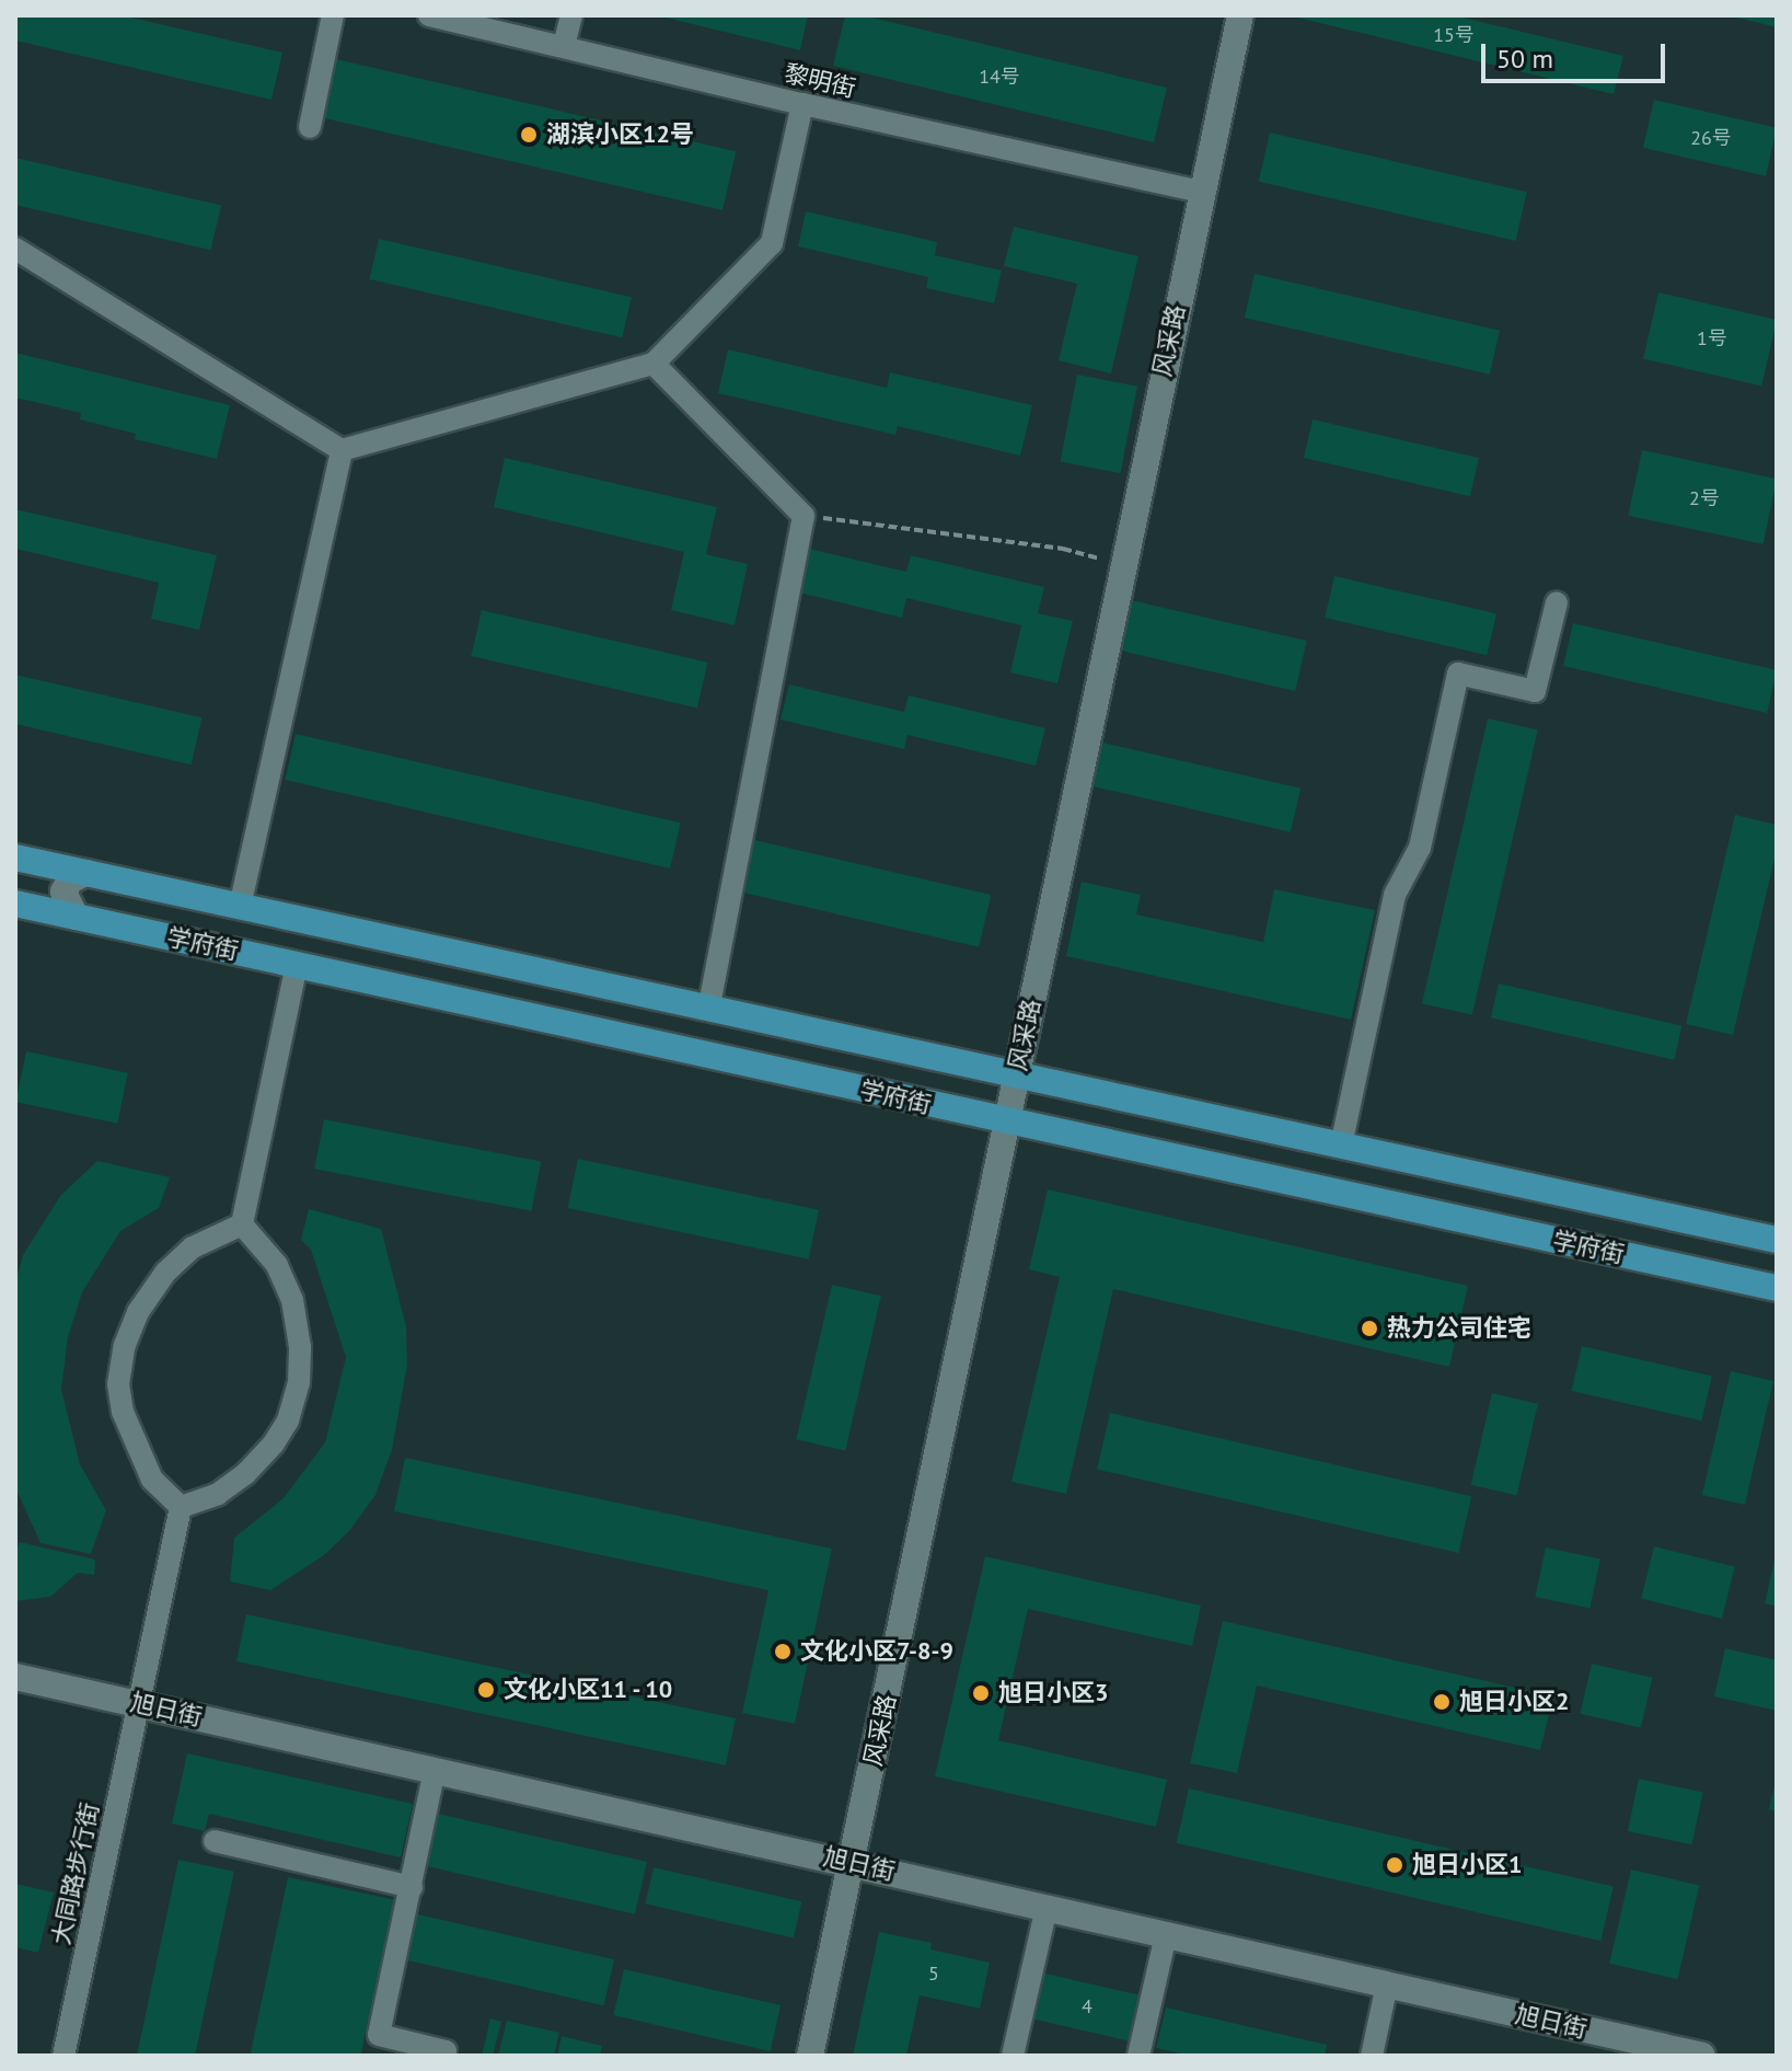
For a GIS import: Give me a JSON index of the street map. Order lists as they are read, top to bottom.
{
  "streets": {
    "main road": ["风采路", "学府街", "旭日街"],
    "street": ["黎明街", "大同路步行街"]
  },
  "crossings": [
    ["黎明街", "风采路"],
    ["风采路", "学府街"],
    ["风采路", "旭日街"],
    ["旭日街", "大同路步行街"]
  ],
  "places": [
    "湖滨小区12号",
    "热力公司住宅",
    "文化小区7-8-9",
    "文化小区11 - 10",
    "旭日小区3",
    "旭日小区2",
    "旭日小区1"
  ],
  "house_numbers": [
    "15号",
    "14号",
    "26号",
    "1号",
    "2号",
    "5",
    "4"
  ],
  "scale_bar": "50 m"
}
